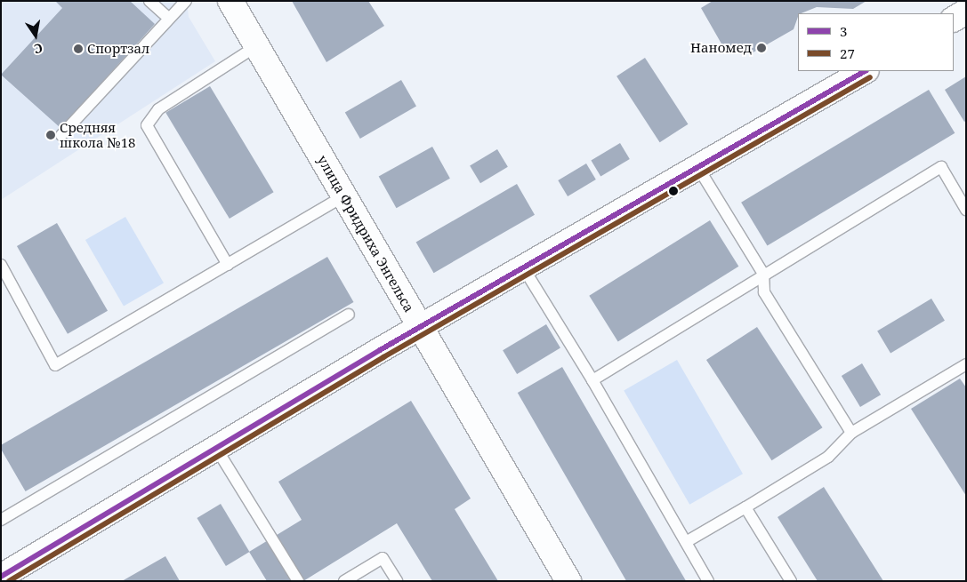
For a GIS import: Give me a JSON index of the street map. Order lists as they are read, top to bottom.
{
  "streets": {
    "main road": ["улица Фридриха Энгельса"]
  },
  "places": ["Наномед", "Спортзал", "Средняя школа №18"],
  "lines": ["transit line 3", "transit line 27"],
  "legend": ["3", "27"],
  "north": "bottom"
}
